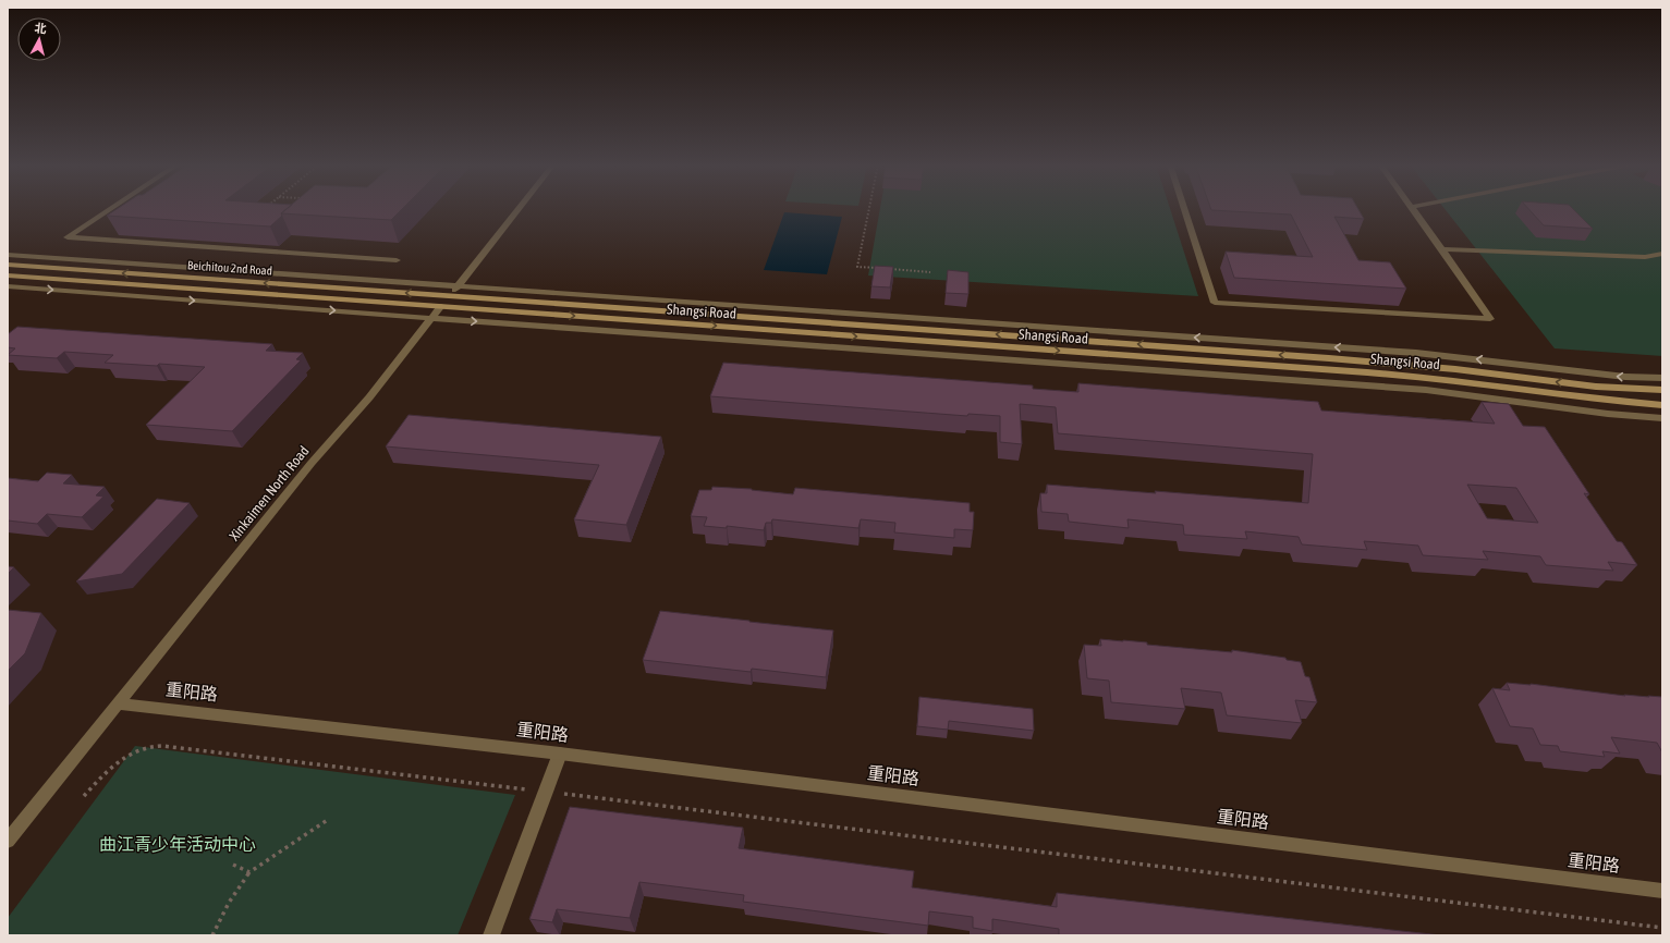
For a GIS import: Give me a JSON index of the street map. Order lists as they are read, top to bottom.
{
  "streets": {
    "main road": ["Beichitou 2nd Road", "Shangsi Road", "Xinkaimen North Road"],
    "street": ["重阳路"]
  },
  "crossings": [
    ["Beichitou 2nd Road", "Shangsi Road"],
    ["Beichitou 2nd Road", "Xinkaimen North Road"],
    ["Shangsi Road", "Xinkaimen North Road"],
    ["Xinkaimen North Road", "重阳路"]
  ],
  "parks": ["曲江青少年活动中心"],
  "north": "top"
}
